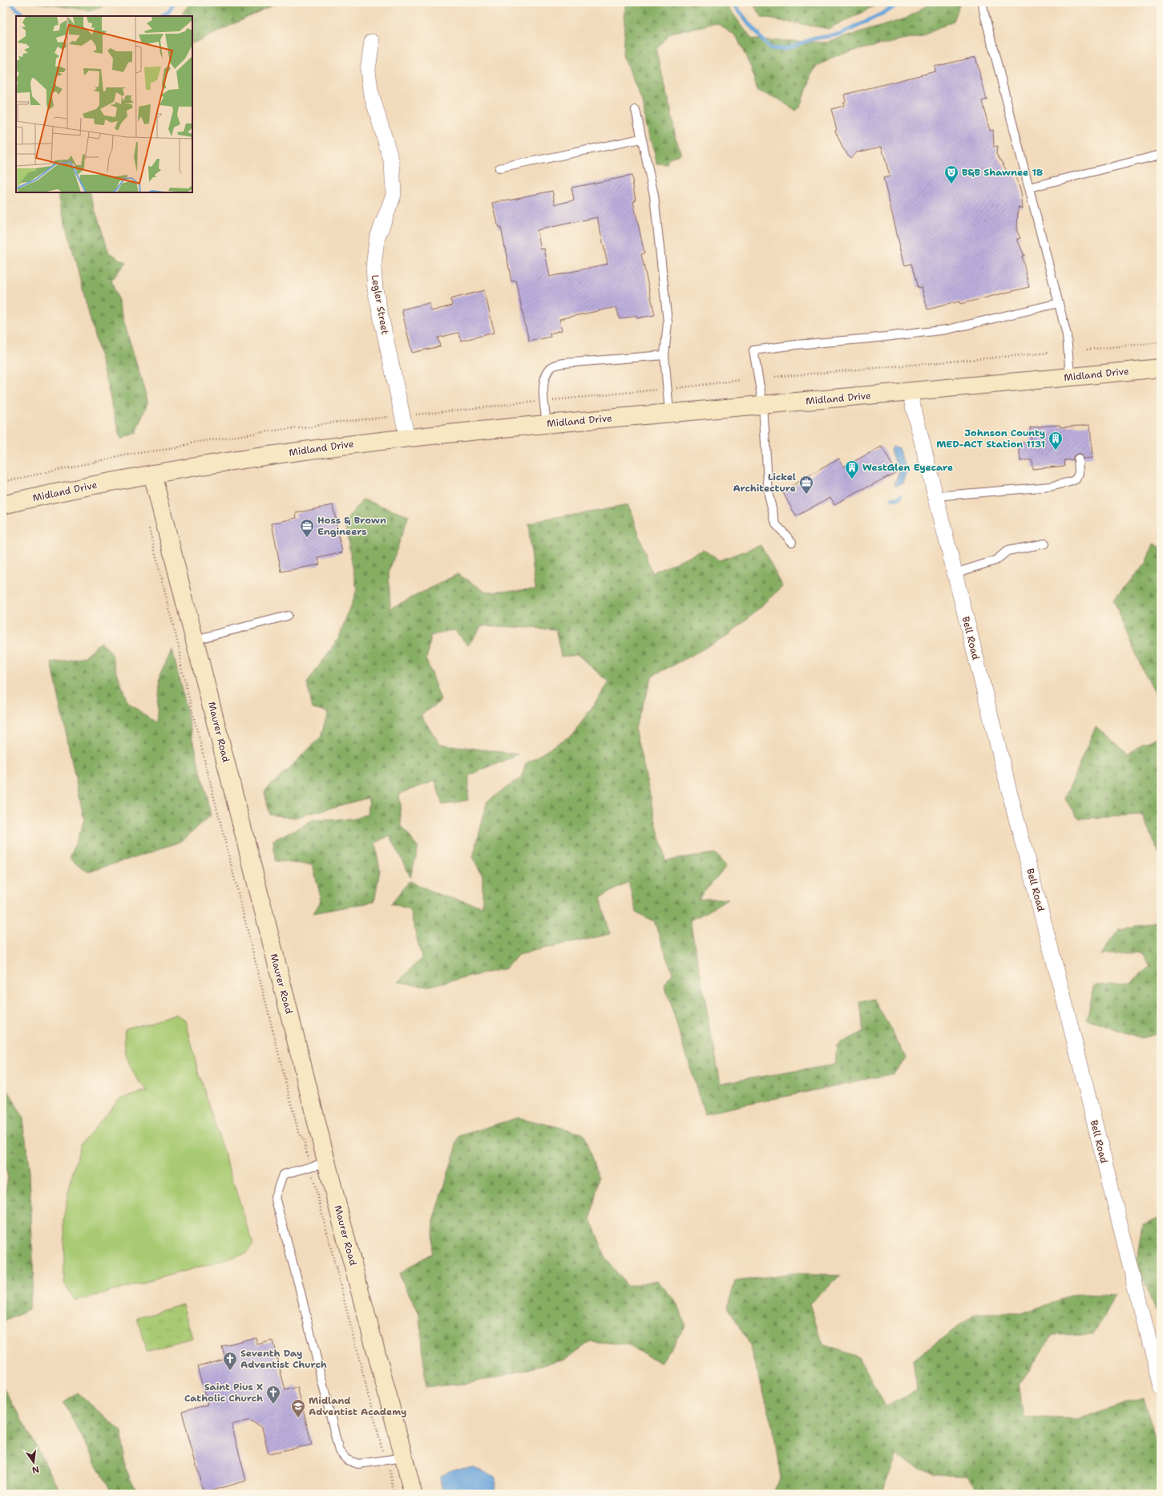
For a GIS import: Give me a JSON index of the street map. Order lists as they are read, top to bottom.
{
  "streets": {
    "main road": ["Midland Drive", "Maurer Road"],
    "street": ["Legler Street", "Bell Road"]
  },
  "crossings": [
    ["Legler Street", "Midland Drive"],
    ["Midland Drive", "Bell Road"],
    ["Midland Drive", "Maurer Road"]
  ],
  "places": {
    "theatre": ["B&B Shawnee 18"],
    "building": ["Johnson County MED-ACT Station 1131", "WestGlen Eyecare"],
    "office": ["Lickel Architecture", "Hoss & Brown Engineers"],
    "church": ["Seventh Day Adventist Church", "Saint Pius X Catholic Church"],
    "school or university": ["Midland Adventist Academy"]
  },
  "north": "bottom"
}
